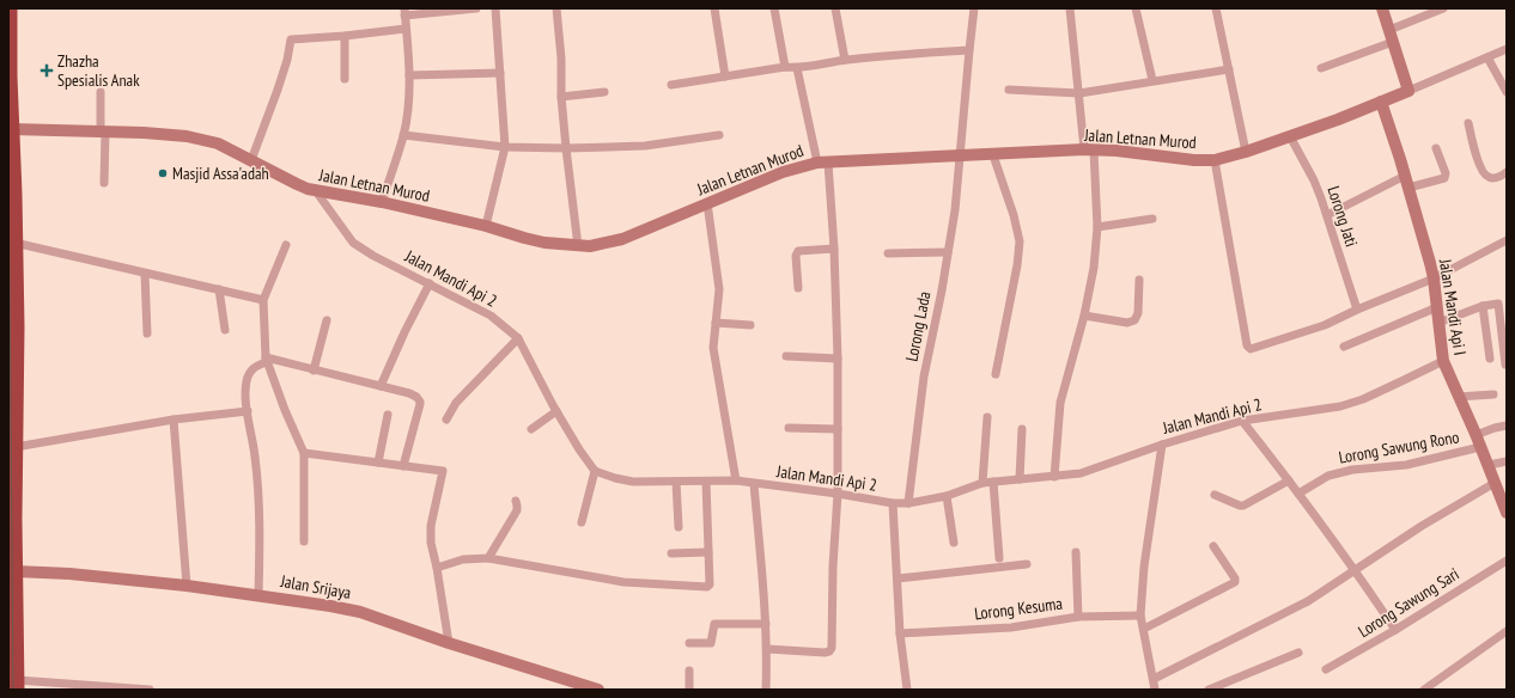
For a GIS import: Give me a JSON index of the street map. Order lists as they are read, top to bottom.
{
  "streets": {
    "street": [
      "Jalan Letnan Murod",
      "Lorong Jati",
      "Jalan Mandi Api 2",
      "Jalan Mandi Api I",
      "Lorong Lada",
      "Lorong Sawung Rono",
      "Jalan Srijaya",
      "Lorong Sawung Sari",
      "Lorong Kesuma"
    ]
  },
  "crossings": [
    ["Jalan Letnan Murod", "Lorong Jati"],
    ["Jalan Letnan Murod", "Jalan Mandi Api 2"],
    ["Jalan Letnan Murod", "Jalan Mandi Api I"],
    ["Jalan Letnan Murod", "Lorong Lada"],
    ["Jalan Mandi Api 2", "Jalan Mandi Api I"],
    ["Jalan Mandi Api 2", "Lorong Lada"],
    ["Jalan Mandi Api I", "Lorong Sawung Rono"]
  ],
  "places": {
    "health": ["Zhazha Spesialis Anak"],
    "other": ["Masjid Assa'adah"]
  }
}
